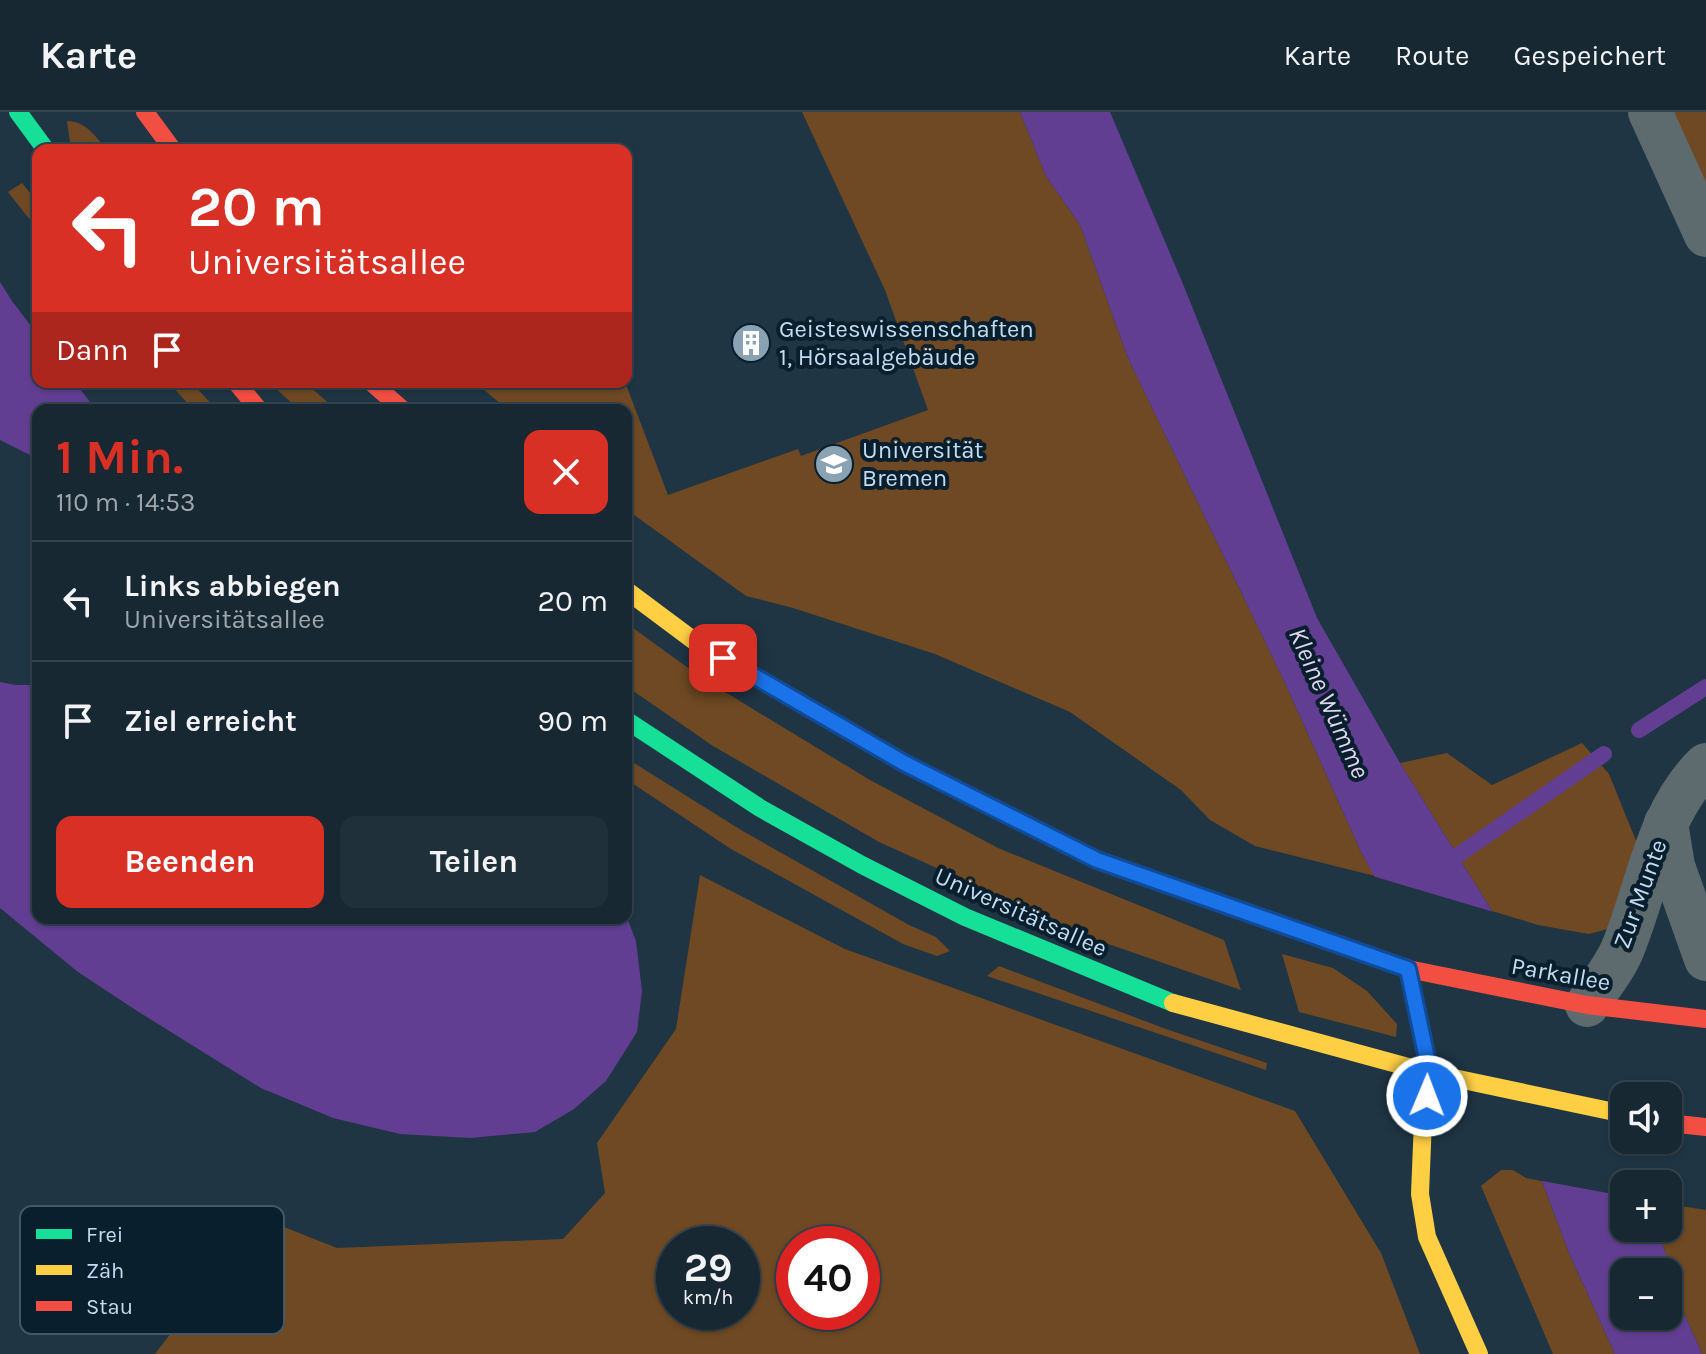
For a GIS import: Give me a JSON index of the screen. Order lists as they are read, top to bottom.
{
  "streets": {
    "main road": ["Universitätsallee", "Parkallee"],
    "street": ["Zur Munte"]
  },
  "crossings": [
    ["Zur Munte", "Parkallee"]
  ],
  "water": ["Kleine Wümme"],
  "places": {
    "building": ["Geisteswissenschaften 1, Hörsaalgebäude"],
    "school or university": ["Universität Bremen"]
  },
  "legend": ["Frei", "Zäh", "Stau"],
  "page": {
    "header": "Karte",
    "nav": ["Karte", "Route", "Gespeichert"],
    "turn": ["20 m", "Universitätsallee"],
    "then": "Dann",
    "heading": ["1 Min.", "110 m · 14:53"],
    "list": [
      {
        "name": "Links abbiegen",
        "note": "Universitätsallee",
        "value": "20 m"
      },
      {
        "name": "Ziel erreicht",
        "value": "90 m"
      }
    ],
    "buttons": ["Beenden", "Teilen"],
    "map_buttons": ["+", "−"],
    "speed": "29 km/h",
    "limit": "40"
  }
}
